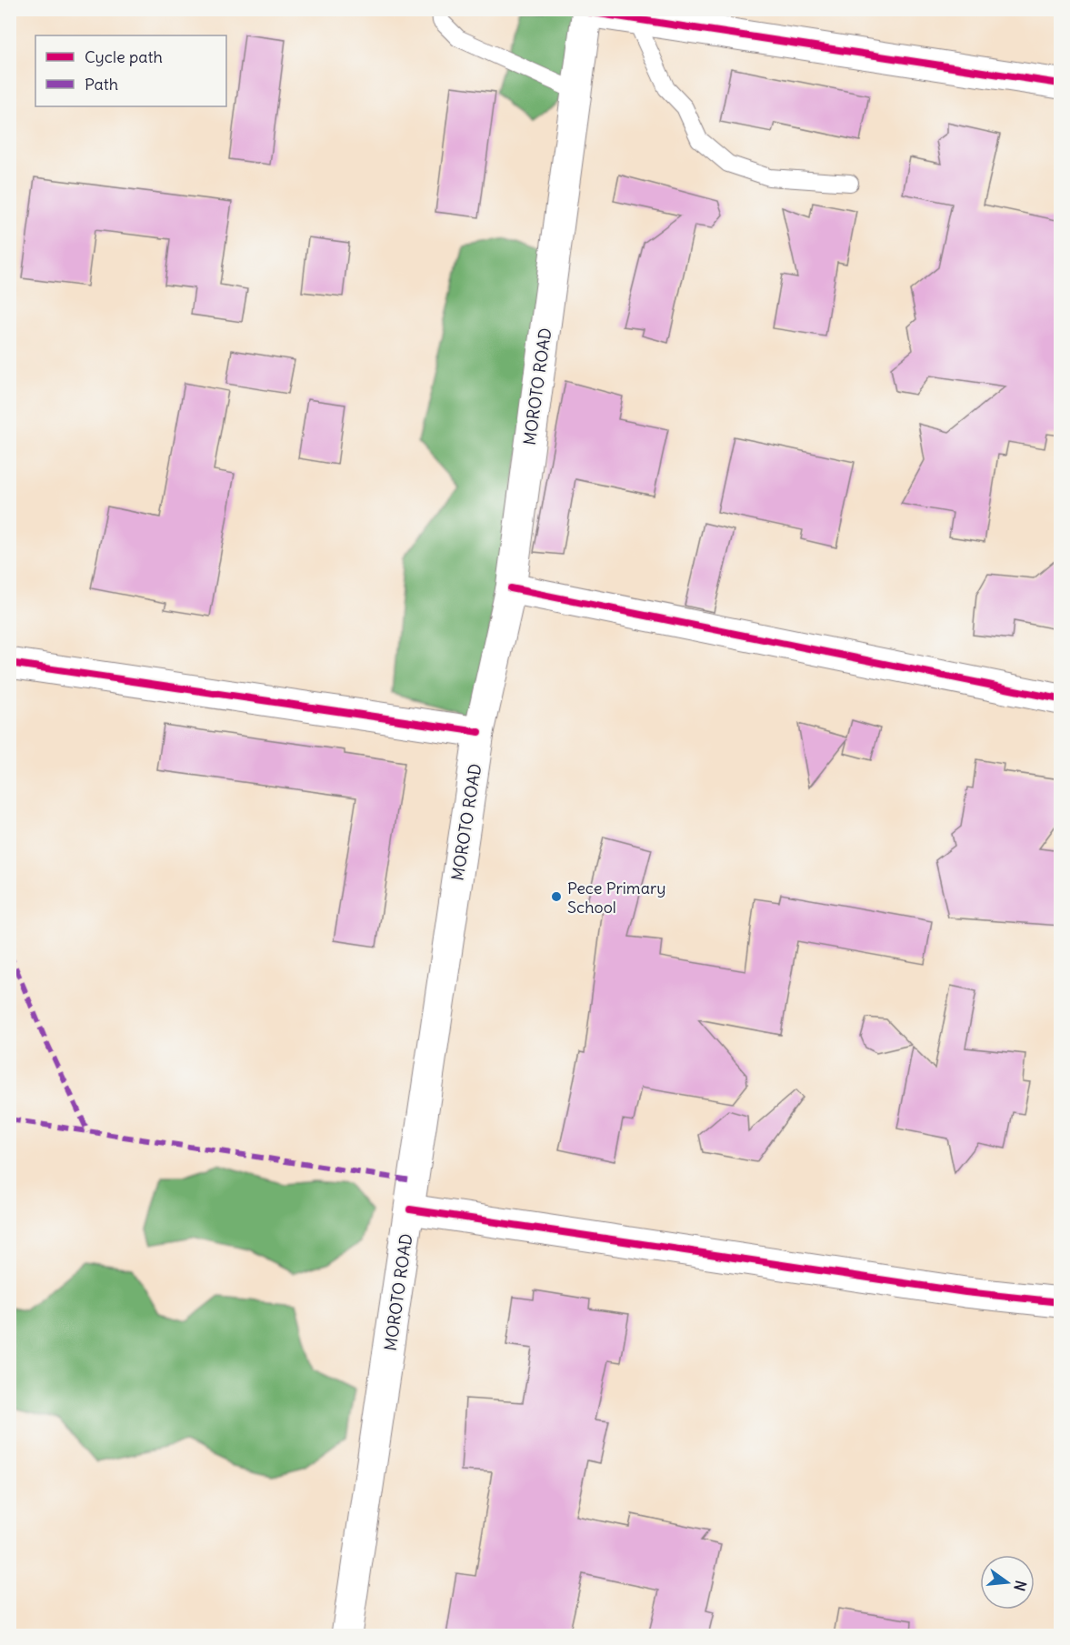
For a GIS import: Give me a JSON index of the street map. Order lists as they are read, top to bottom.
{
  "streets": {
    "street": ["MOROTO ROAD"]
  },
  "places": ["Pece Primary School"],
  "legend": ["Cycle path", "Path"],
  "north": "right"
}
